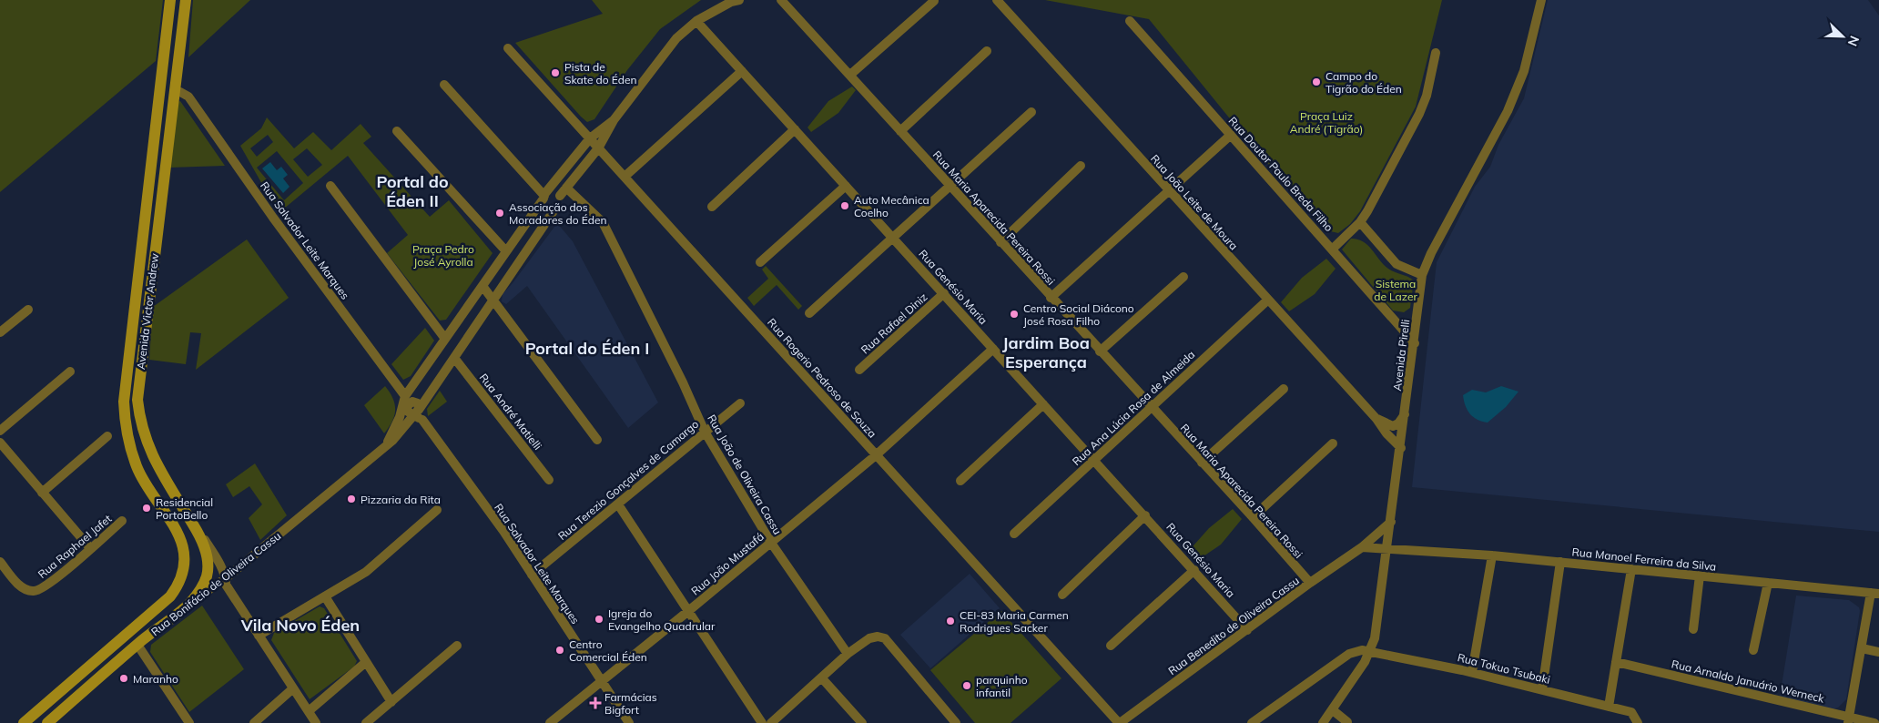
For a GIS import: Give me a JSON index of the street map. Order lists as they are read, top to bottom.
{
  "streets": {
    "main road": ["Avenida Victor Andrew", "Rua Bonifácio de Oliveira Cassu"],
    "street": [
      "Rua Doutor Paulo Breda Filho",
      "Rua João Leite de Moura",
      "Rua Maria Aparecida Pereira Rossi",
      "Rua Salvador Leite Marques",
      "Rua Genésio Maria",
      "Rua Rafael Diniz",
      "Avenida Pirelli",
      "Rua Rogerio Pedroso de Souza",
      "Rua Ana Lúcia Rosa de Almeida",
      "Rua André Matielli",
      "Rua João de Oliveira Cassu",
      "Rua Terezio Gonçalves de Camargo",
      "Rua Raphael Jafet",
      "Rua Manoel Ferreira da Silva",
      "Rua João Mustafá",
      "Rua Benedito de Oliveira Cassu",
      "Rua Tokuo Tsubaki",
      "Rua Arnaldo Januário Werneck"
    ]
  },
  "crossings": [
    ["Rua Doutor Paulo Breda Filho", "Avenida Pirelli"],
    ["Rua João Leite de Moura", "Avenida Pirelli"],
    ["Rua João Leite de Moura", "Rua Ana Lúcia Rosa de Almeida"],
    ["Rua Maria Aparecida Pereira Rossi", "Rua Ana Lúcia Rosa de Almeida"],
    ["Rua Maria Aparecida Pereira Rossi", "Rua Benedito de Oliveira Cassu"],
    ["Rua Salvador Leite Marques", "Avenida Victor Andrew"],
    ["Rua Salvador Leite Marques", "Rua Terezio Gonçalves de Camargo"],
    ["Rua Salvador Leite Marques", "Rua João Mustafá"],
    ["Rua Salvador Leite Marques", "Rua Bonifácio de Oliveira Cassu"],
    ["Rua Genésio Maria", "Rua Rafael Diniz"],
    ["Rua Genésio Maria", "Rua Ana Lúcia Rosa de Almeida"],
    ["Rua Genésio Maria", "Rua João Mustafá"],
    ["Rua Genésio Maria", "Rua Bonifácio de Oliveira Cassu"],
    ["Rua Genésio Maria", "Rua Benedito de Oliveira Cassu"],
    ["Avenida Victor Andrew", "Rua Bonifácio de Oliveira Cassu"],
    ["Avenida Pirelli", "Rua Manoel Ferreira da Silva"],
    ["Avenida Pirelli", "Rua Benedito de Oliveira Cassu"],
    ["Avenida Pirelli", "Rua Tokuo Tsubaki"],
    ["Rua Rogerio Pedroso de Souza", "Rua João Mustafá"],
    ["Rua Rogerio Pedroso de Souza", "Rua Bonifácio de Oliveira Cassu"],
    ["Rua Rogerio Pedroso de Souza", "Rua Benedito de Oliveira Cassu"],
    ["Rua André Matielli", "Rua Bonifácio de Oliveira Cassu"],
    ["Rua João de Oliveira Cassu", "Rua Terezio Gonçalves de Camargo"],
    ["Rua João de Oliveira Cassu", "Rua João Mustafá"],
    ["Rua João de Oliveira Cassu", "Rua Bonifácio de Oliveira Cassu"]
  ],
  "districts": [
    "Portal do Éden II",
    "Jardim Boa Esperança",
    "Portal do Éden I",
    "Vila Novo Éden"
  ],
  "parks": ["Praça Luiz André (Tigrão)", "Praça Pedro José Ayrolla", "Sistema de Lazer"],
  "places": {
    "other": [
      "Pista de Skate do Éden",
      "Campo do Tigrão do Éden",
      "Auto Mecânica Coelho",
      "Associação dos Moradores do Éden",
      "Centro Social Diácono José Rosa Filho",
      "Pizzaria da Rita",
      "Residencial PortoBello",
      "Igreja do Evangelho Quadrular",
      "CEI-83 Maria Carmen Rodrigues Sacker",
      "Centro Comercial Éden",
      "Maranho",
      "parquinho infantil"
    ],
    "health": ["Farmácias Bigfort"]
  },
  "north": "bottom right"
}
